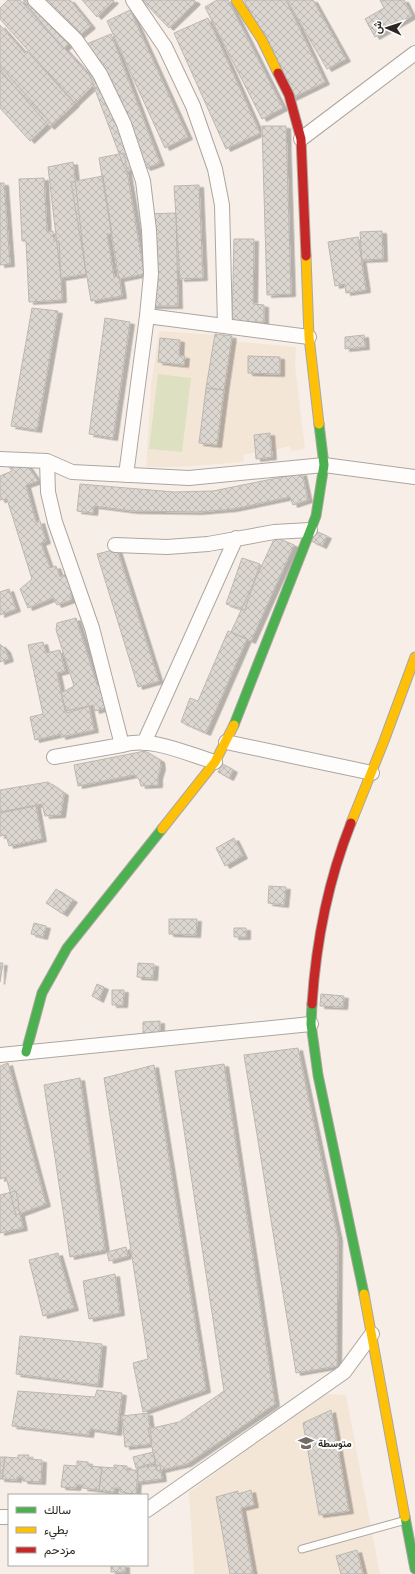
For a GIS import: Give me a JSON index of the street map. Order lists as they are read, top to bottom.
{
  "places": {
    "school or university": ["متوسطة"]
  },
  "legend": ["سالك", "بطيء", "مزدحم"],
  "north": "left"
}
